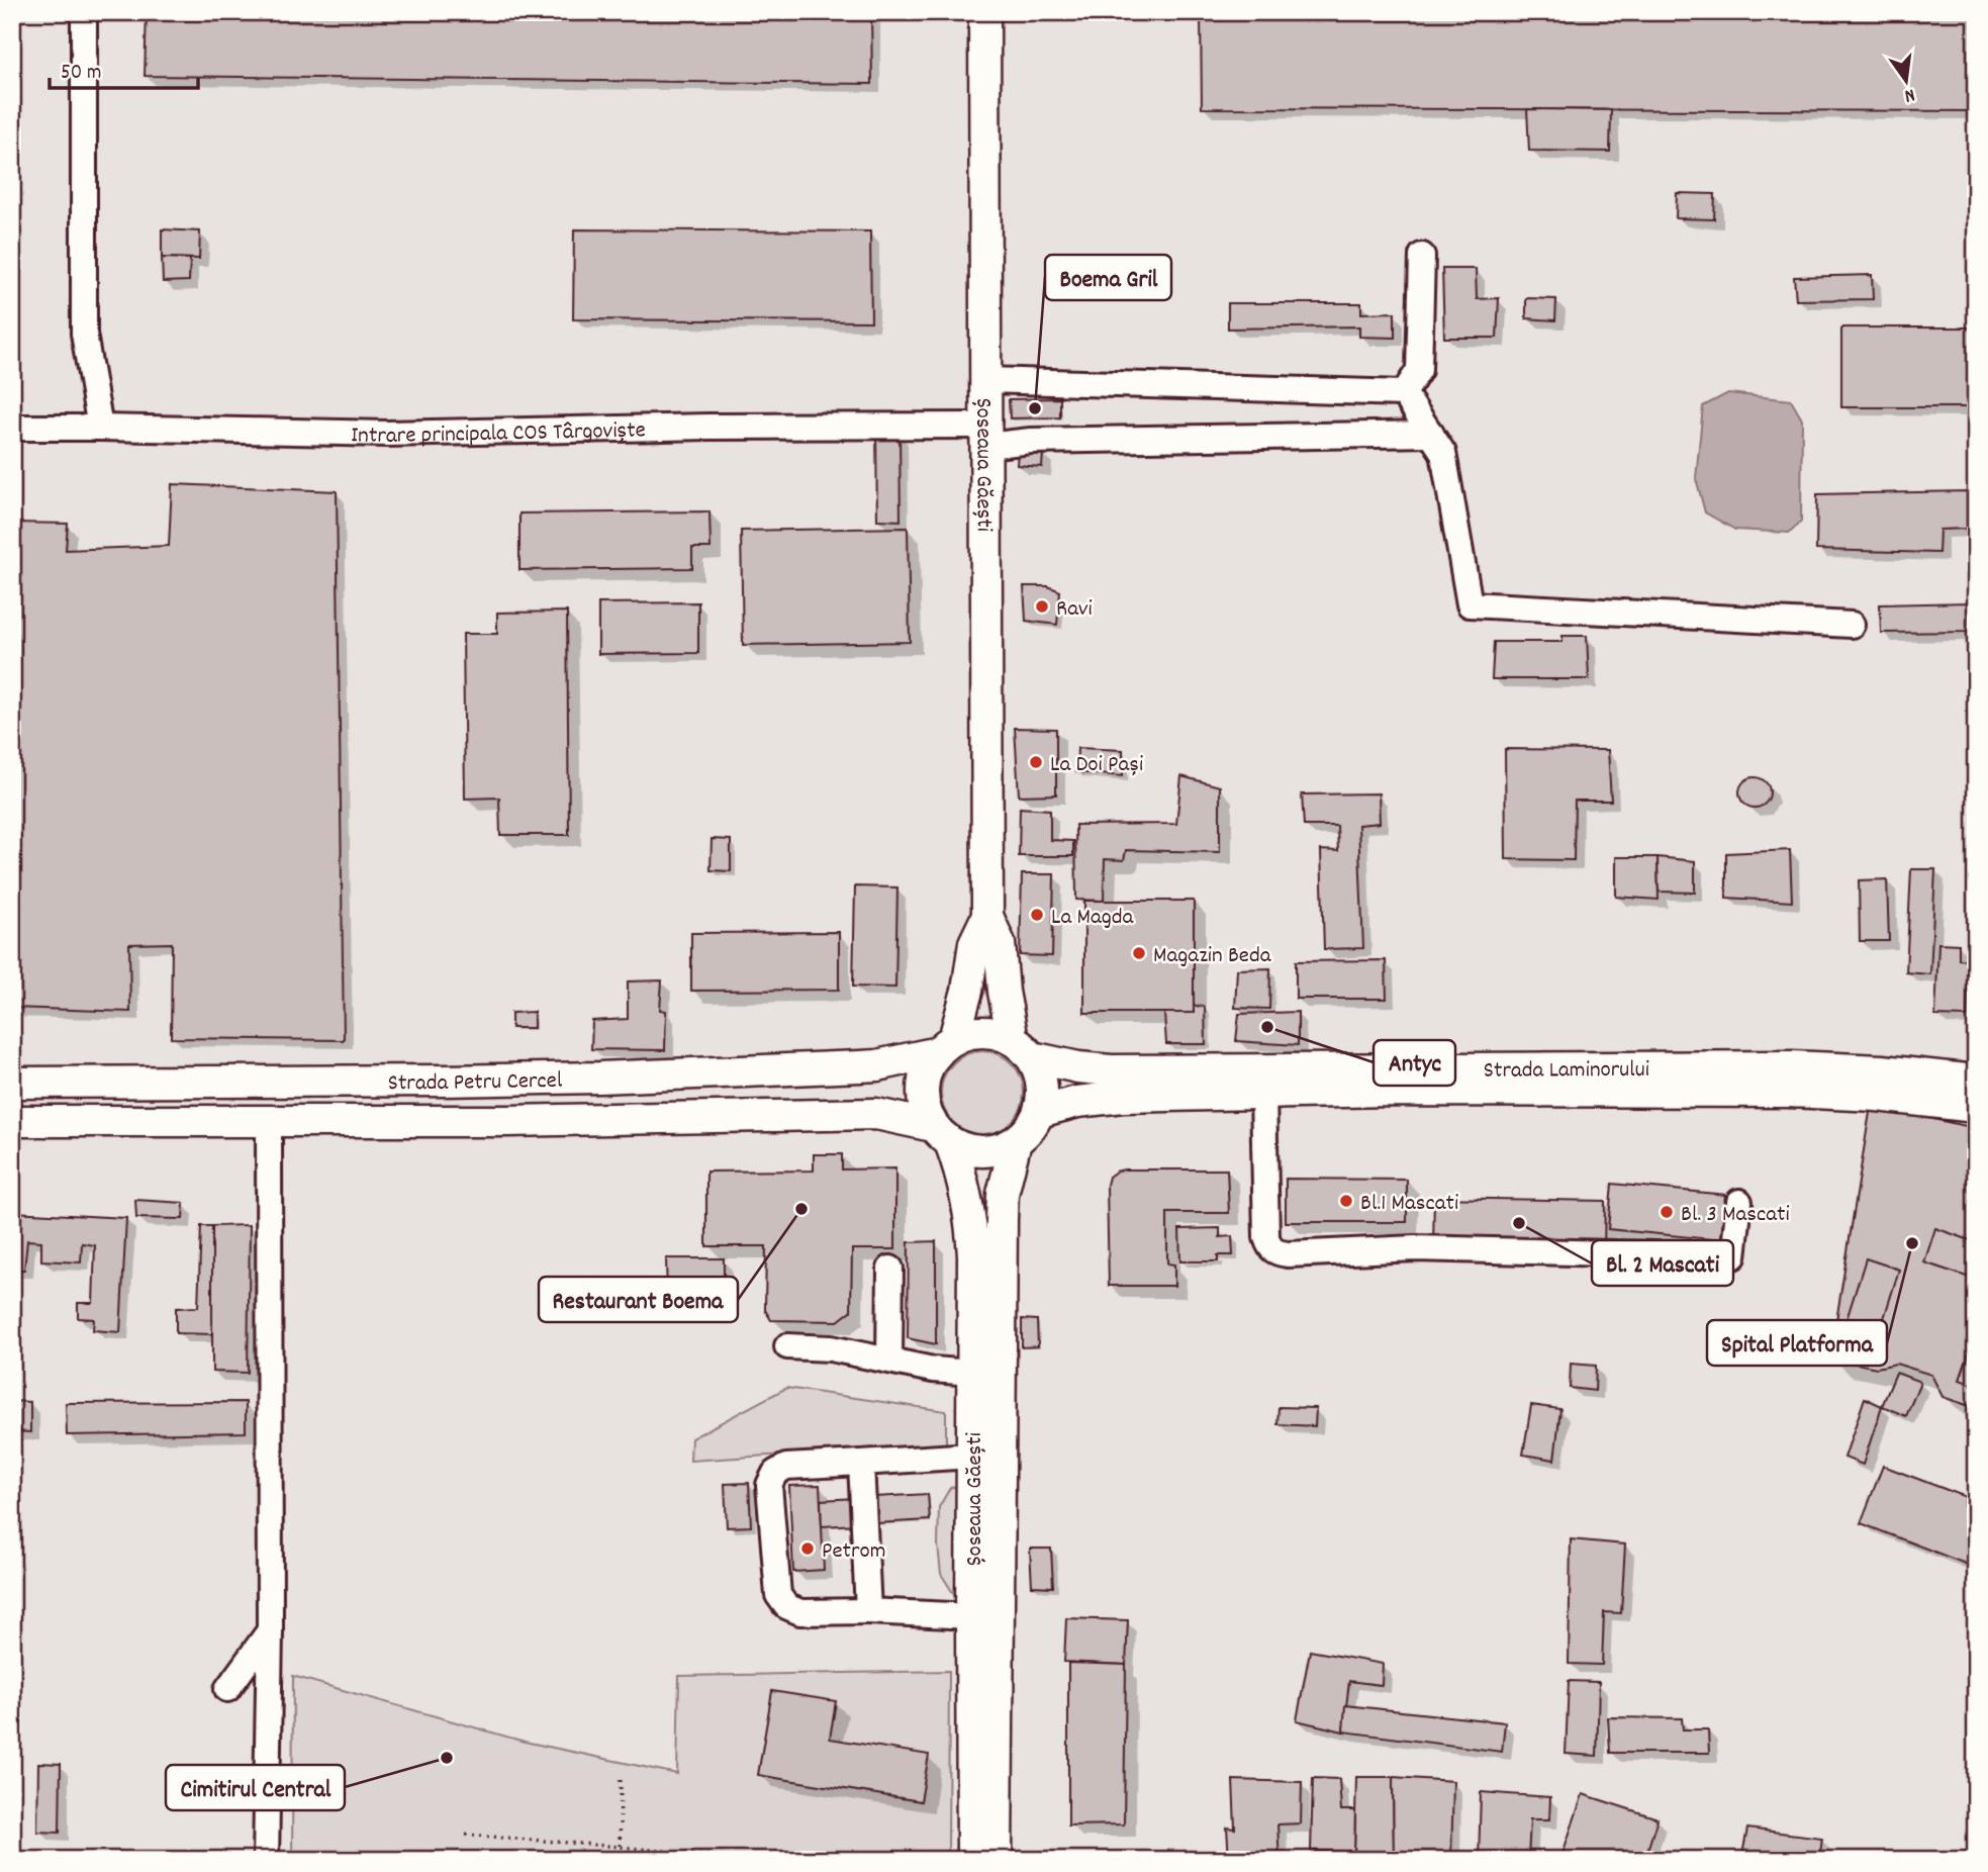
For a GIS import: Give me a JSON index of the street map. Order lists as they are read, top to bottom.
{
  "streets": {
    "main road": ["Șoseaua Găești", "Strada Laminorului", "Strada Petru Cercel"],
    "lane": ["Intrare principala COS Târgoviște"]
  },
  "crossings": [
    ["Intrare principala COS Târgoviște", "Șoseaua Găești"],
    ["Șoseaua Găești", "Strada Laminorului"],
    ["Șoseaua Găești", "Strada Petru Cercel"],
    ["Strada Laminorului", "Strada Petru Cercel"]
  ],
  "places": [
    "Boema Gril",
    "Ravi",
    "La Doi Pași",
    "La Magda",
    "Magazin Beda",
    "Antyc",
    "Bl.1 Mascati",
    "Restaurant Boema",
    "Bl. 3 Mascati",
    "Bl. 2 Mascati",
    "Spital Platforma",
    "Petrom",
    "Cimitirul Central"
  ],
  "scale_bar": "50 m",
  "north": "bottom"
}
